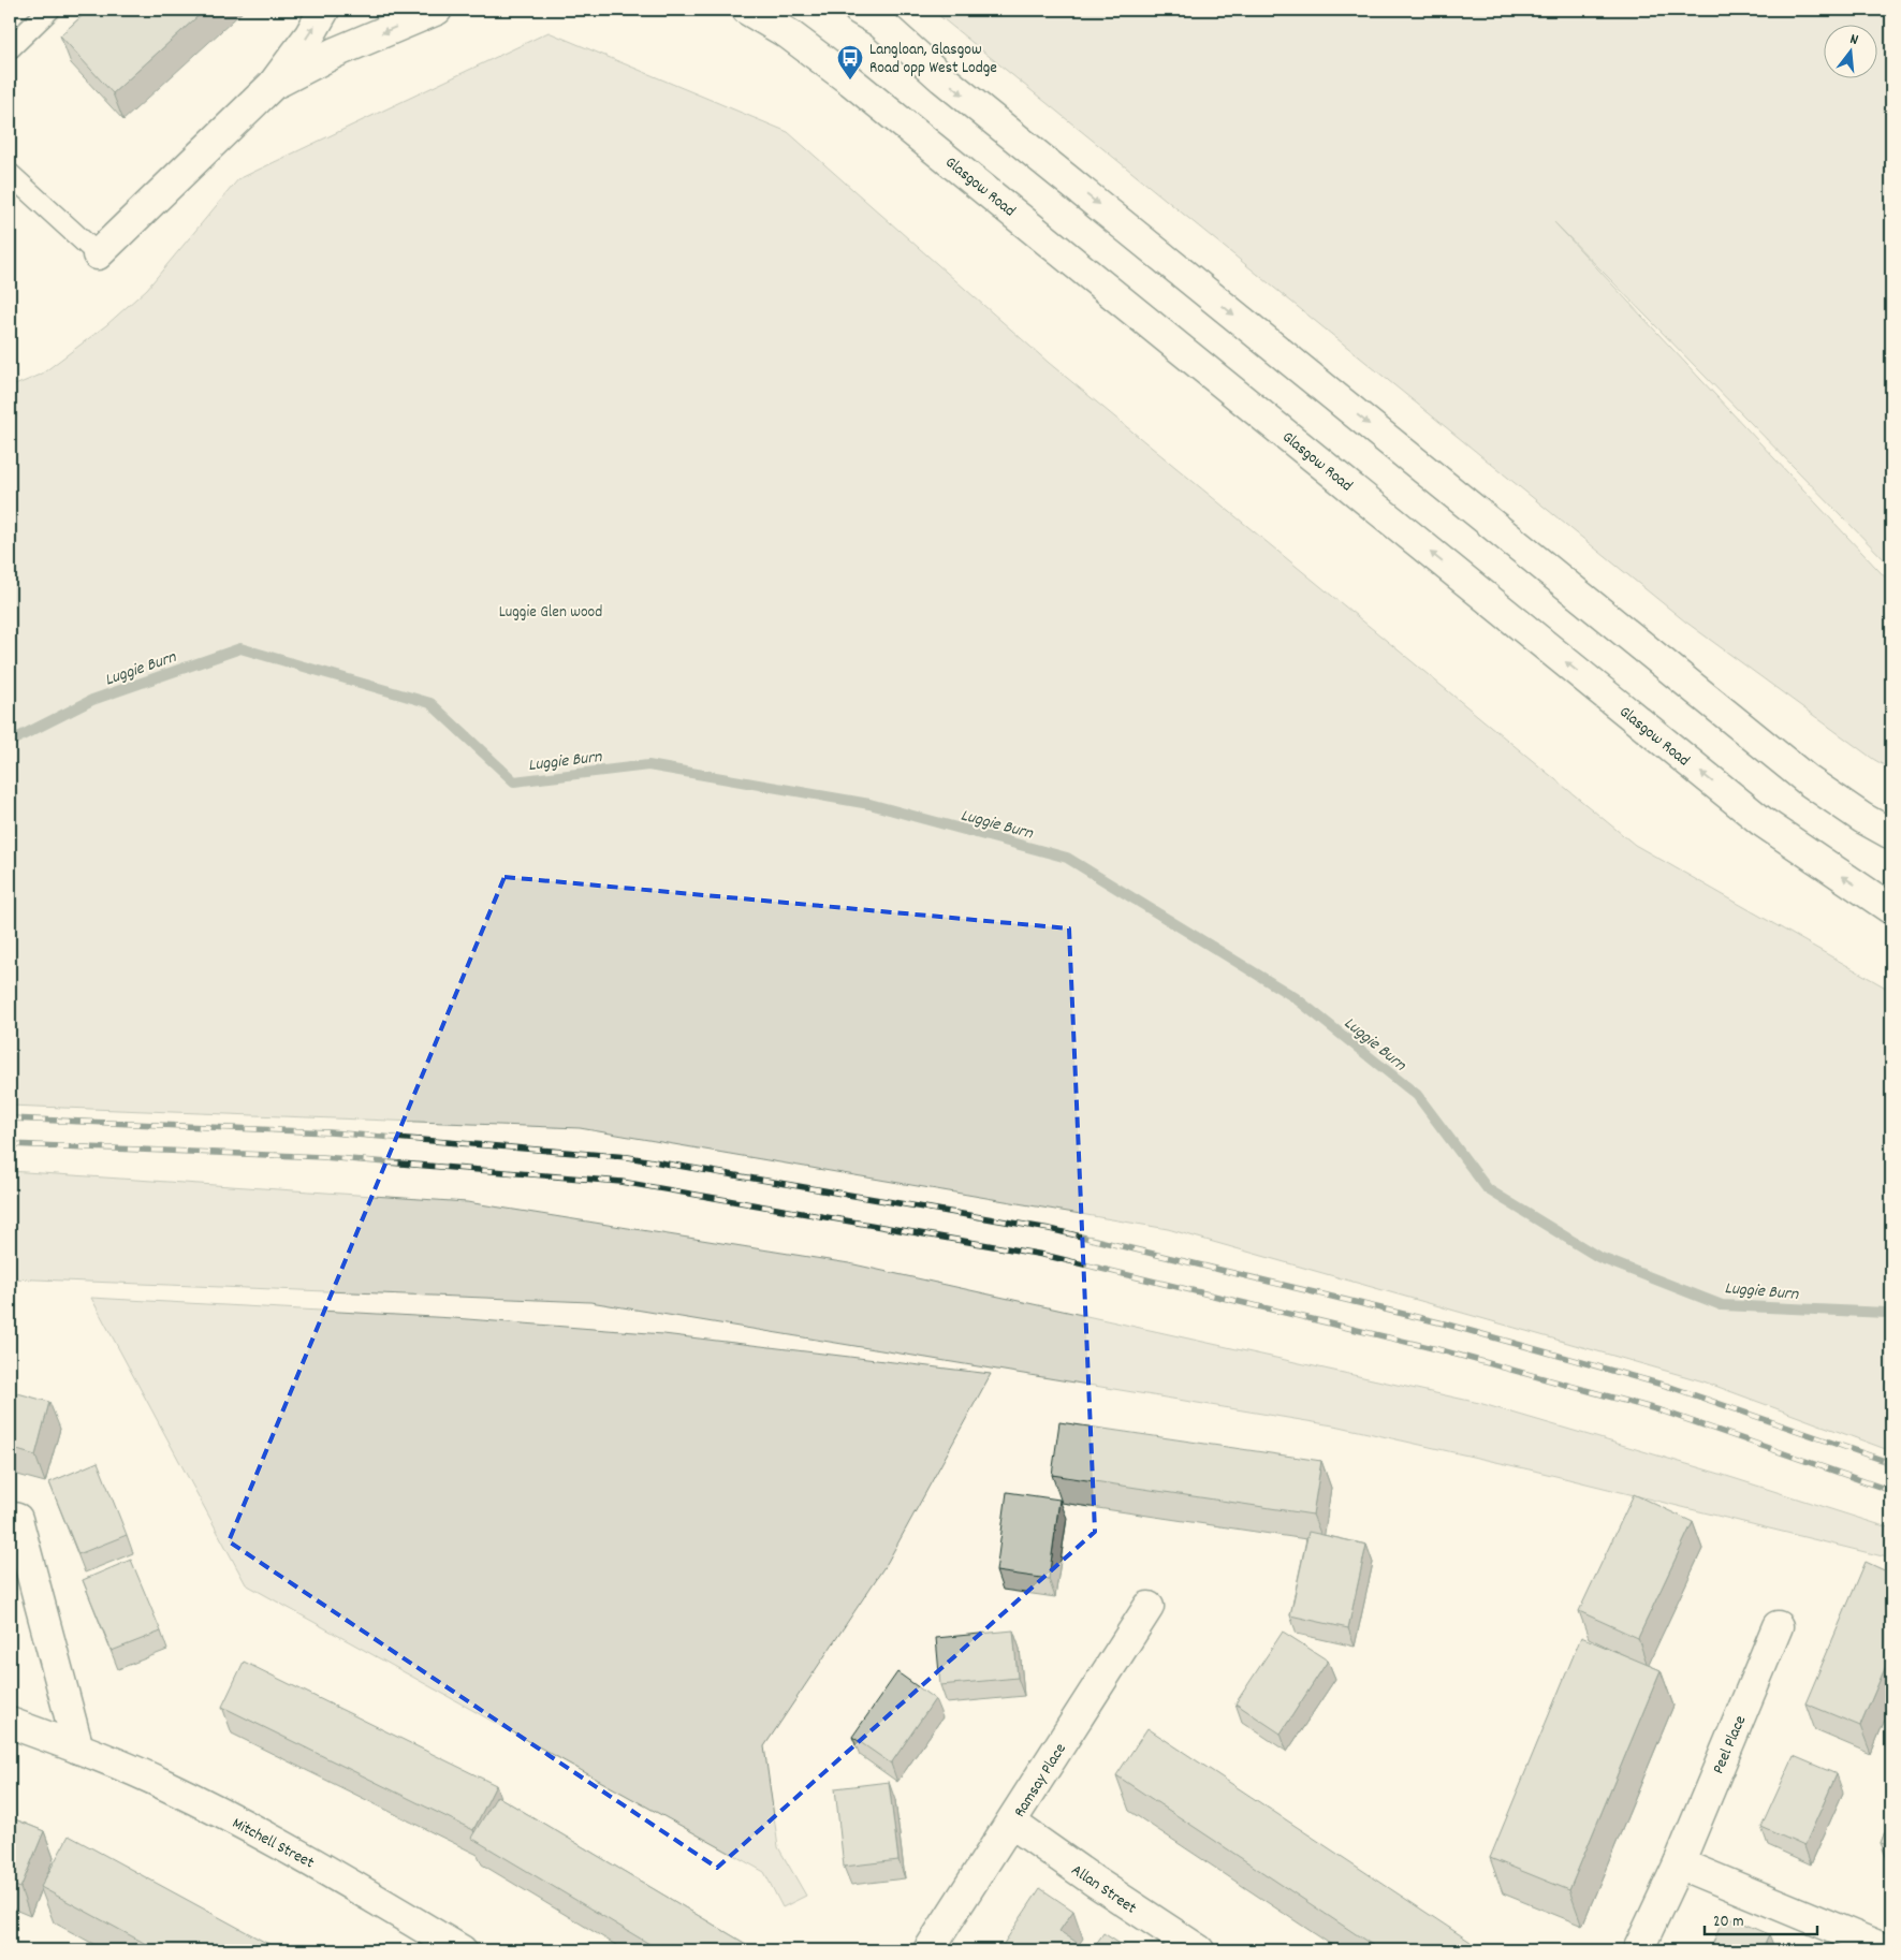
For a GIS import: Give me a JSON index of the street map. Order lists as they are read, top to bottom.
{
  "streets": {
    "main road": [
      "Glasgow Road",
      "Peel Place",
      "Ramsay Place",
      "Mitchell Street",
      "Allan Street"
    ]
  },
  "crossings": [
    ["Ramsay Place", "Allan Street"]
  ],
  "water": ["Luggie Burn"],
  "parks": ["Luggie Glen wood"],
  "places": {
    "bus stop": ["Langloan, Glasgow Road opp West Lodge"]
  },
  "scale_bar": "20 m",
  "north": "top"
}
